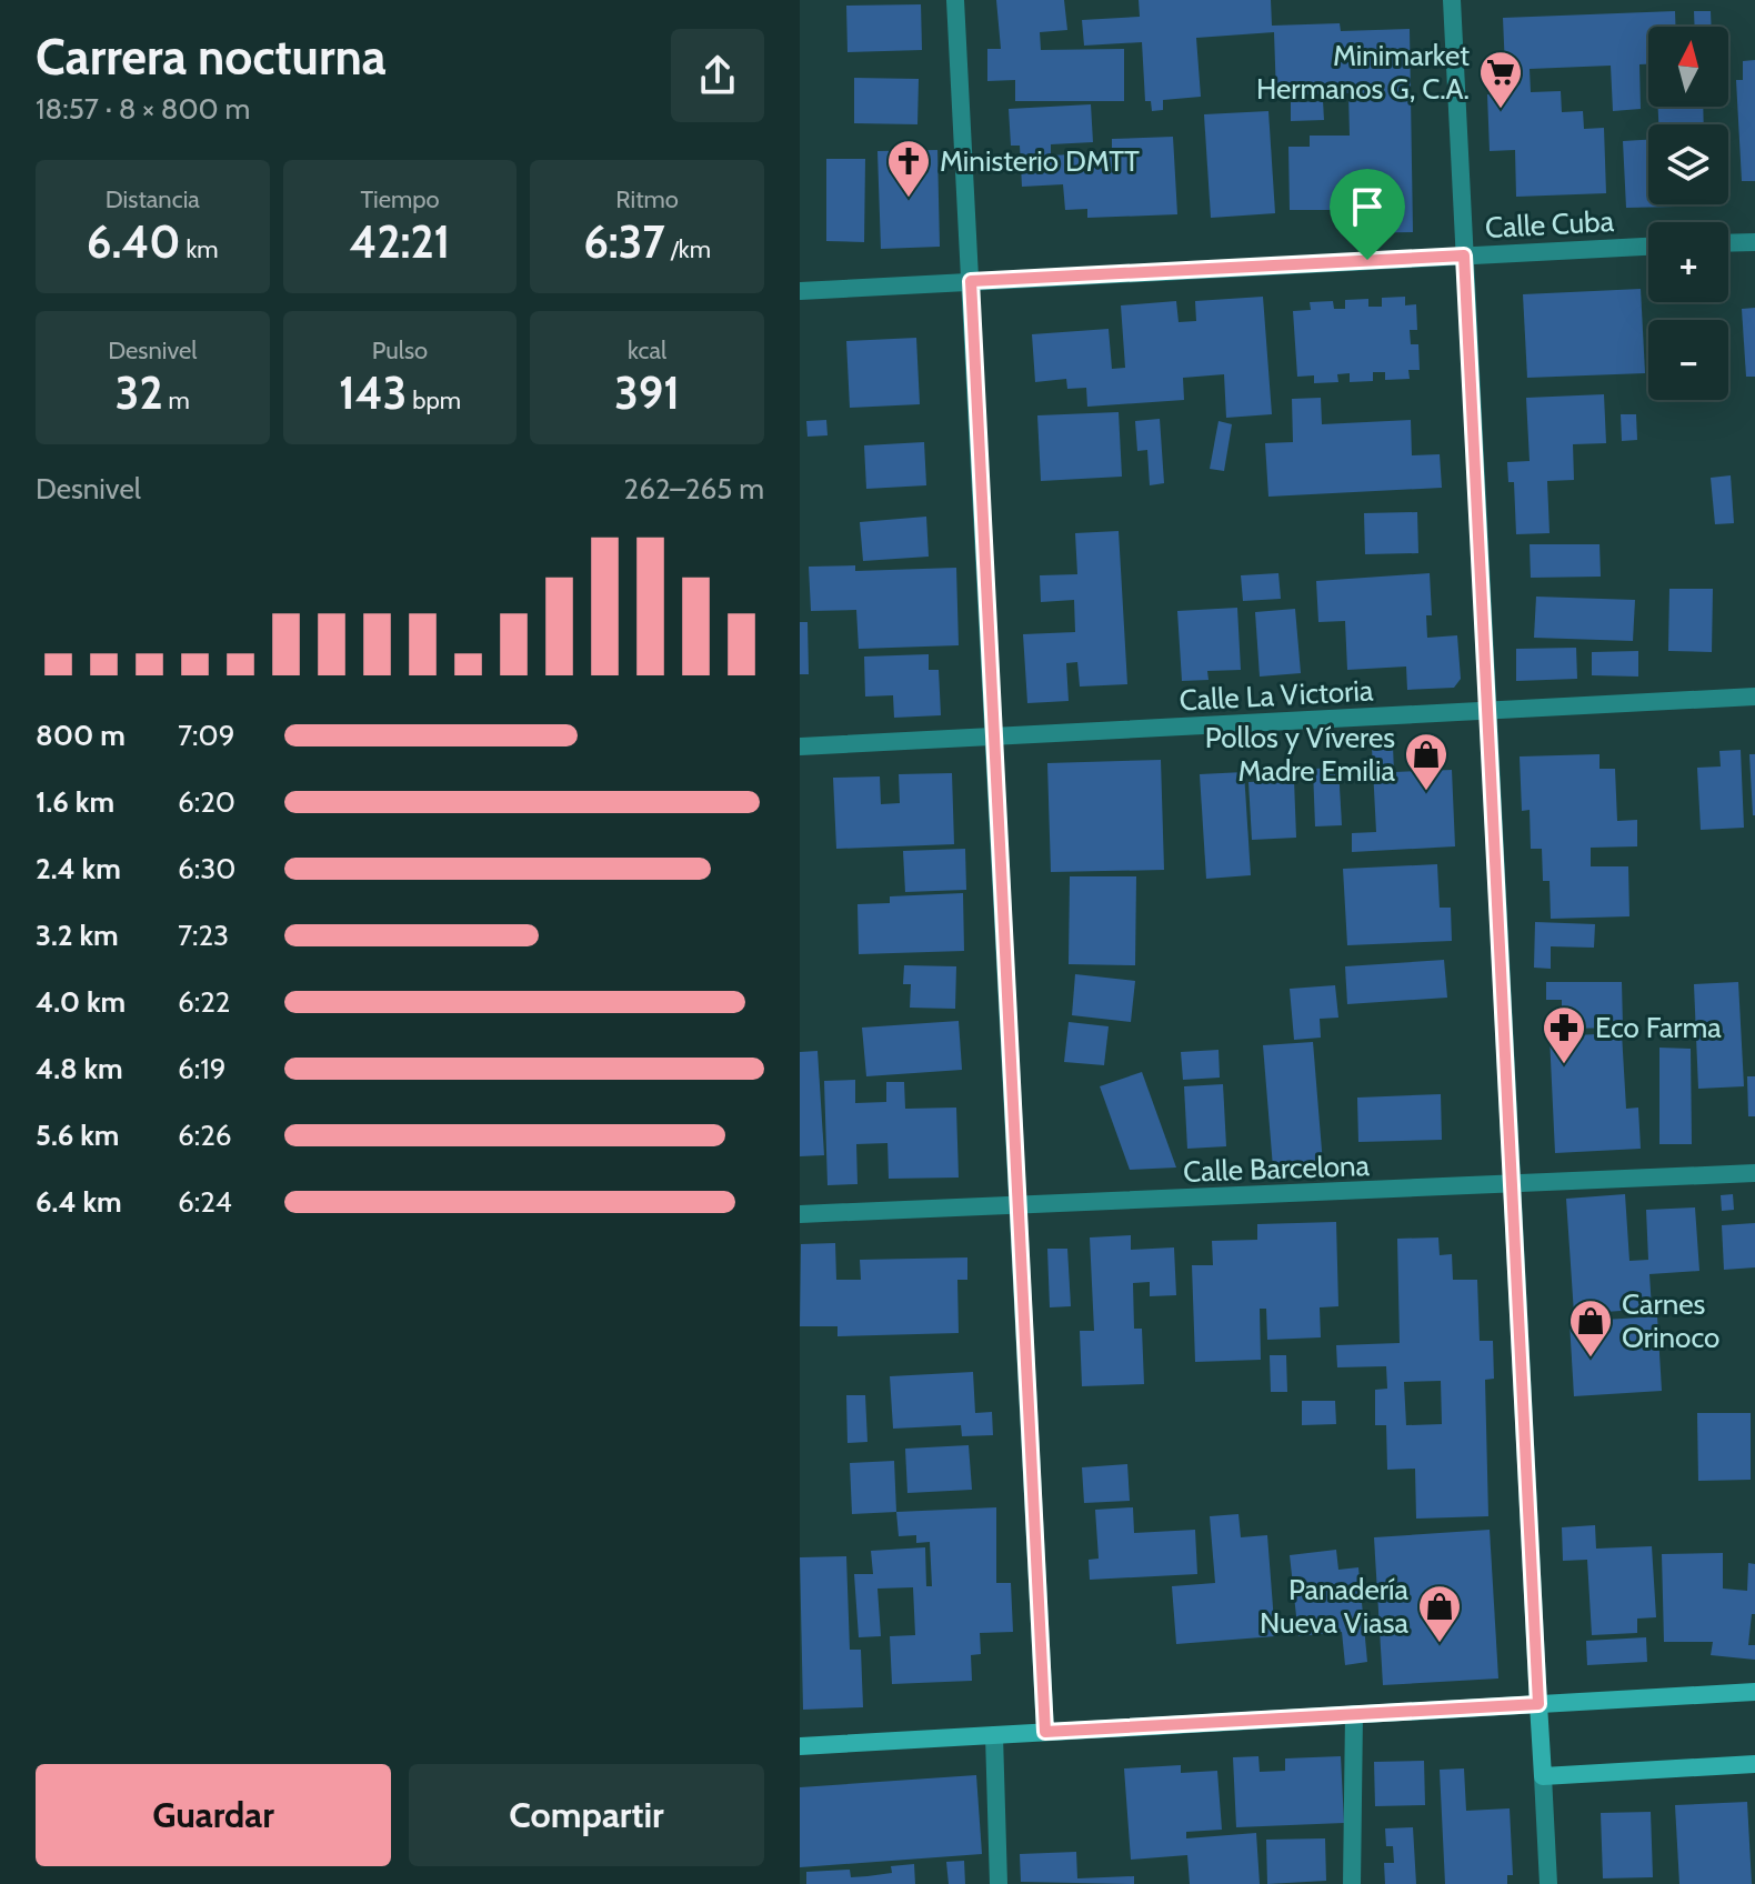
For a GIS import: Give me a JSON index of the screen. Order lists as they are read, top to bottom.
{
  "streets": {
    "street": ["Calle Cuba", "Calle La Victoria", "Calle Barcelona"]
  },
  "places": {
    "supermarket": ["Minimarket Hermanos G, C.A."],
    "church": ["Ministerio DMTT"],
    "shop": ["Pollos y Víveres Madre Emilia", "Carnes Orinoco", "Panadería Nueva Viasa"],
    "pharmacy": ["Eco Farma"]
  },
  "north": "top",
  "page": {
    "heading": ["Carrera nocturna", "18:57 · 8 × 800 m"],
    "map_buttons": ["+", "−"],
    "stats": [
      ["Distancia", "6.40 km"],
      ["Tiempo", "42:21"],
      ["Ritmo", "6:37 /km"],
      ["Desnivel", "32 m"],
      ["Pulso", "143 bpm"],
      ["kcal", "391"]
    ],
    "chart": ["Desnivel", "262–265 m"],
    "list": [
      {
        "name": "800 m",
        "note": "7:09"
      },
      {
        "name": "1.6 km",
        "note": "6:20"
      },
      {
        "name": "2.4 km",
        "note": "6:30"
      },
      {
        "name": "3.2 km",
        "note": "7:23"
      },
      {
        "name": "4.0 km",
        "note": "6:22"
      },
      {
        "name": "4.8 km",
        "note": "6:19"
      },
      {
        "name": "5.6 km",
        "note": "6:26"
      },
      {
        "name": "6.4 km",
        "note": "6:24"
      }
    ],
    "buttons": ["Guardar", "Compartir"]
  }
}
